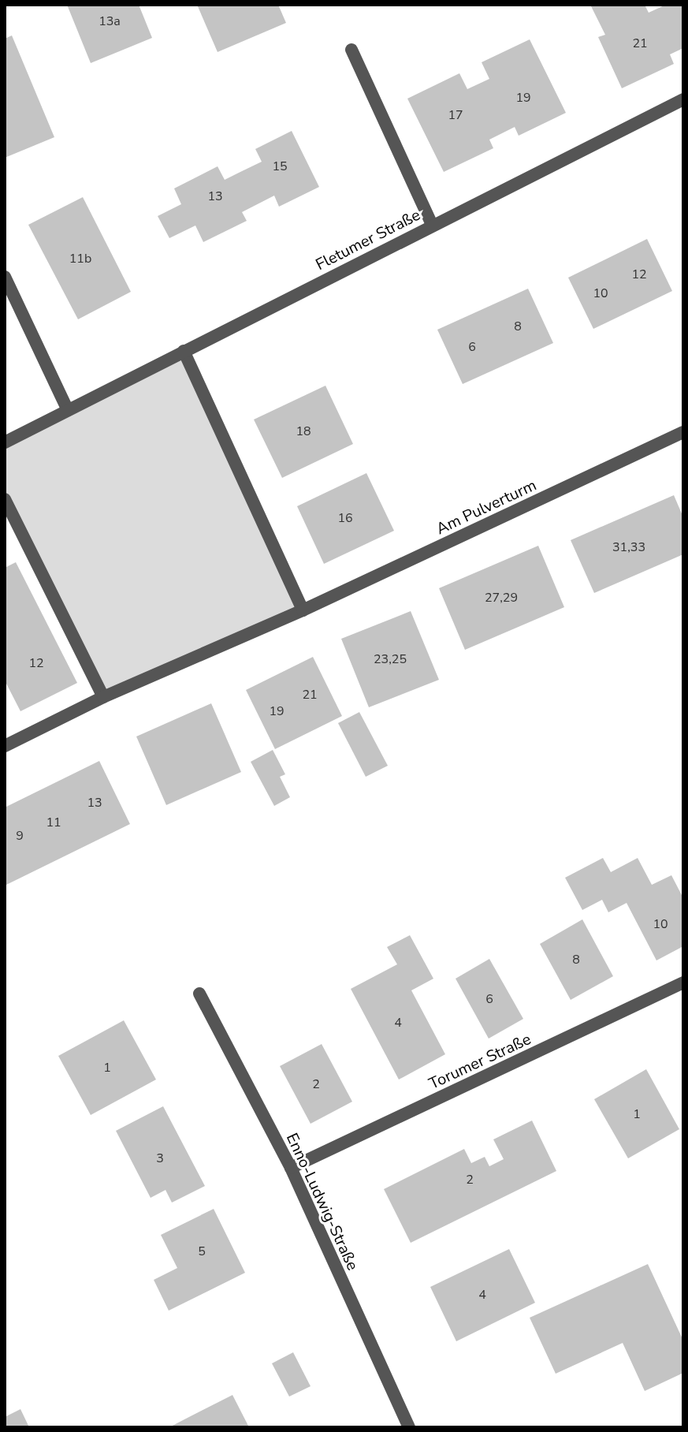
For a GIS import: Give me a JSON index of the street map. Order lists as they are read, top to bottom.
{
  "streets": {
    "street": [
      "Fletumer Straße",
      "Am Pulverturm",
      "Torumer Straße",
      "Enno-Ludwig-Straße"
    ]
  },
  "crossings": [
    ["Torumer Straße", "Enno-Ludwig-Straße"]
  ],
  "house_numbers": [
    "13a",
    "21",
    "19",
    "17",
    "15",
    "13",
    "11b",
    "12",
    "10",
    "8",
    "6",
    "18",
    "16",
    "31,33",
    "27,29",
    "23,25",
    "12",
    "21",
    "19",
    "13",
    "11",
    "9",
    "10",
    "8",
    "6",
    "4",
    "1",
    "2",
    "1",
    "3",
    "2",
    "5",
    "4"
  ]
}
